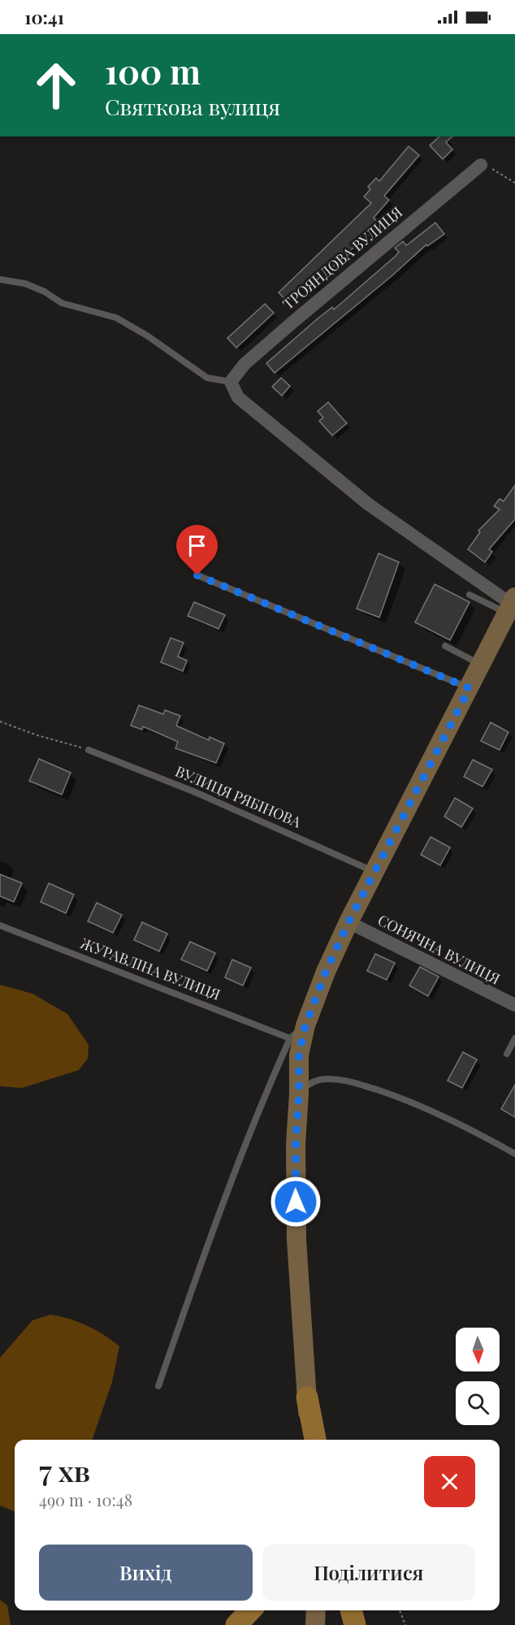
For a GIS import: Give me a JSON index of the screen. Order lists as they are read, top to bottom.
{
  "streets": {
    "street": ["ТРОЯНДОВА ВУЛИЦЯ", "СОНЯЧНА ВУЛИЦЯ"],
    "lane": ["ВУЛИЦЯ РЯБІНОВА", "ЖУРАВЛІНА ВУЛИЦЯ"]
  },
  "north": "bottom",
  "page": {
    "status": "10:41",
    "turn": ["100 m", "Святкова вулиця"],
    "heading": ["7 хв", "490 m · 10:48"],
    "buttons": ["Вихід", "Поділитися"]
  }
}
